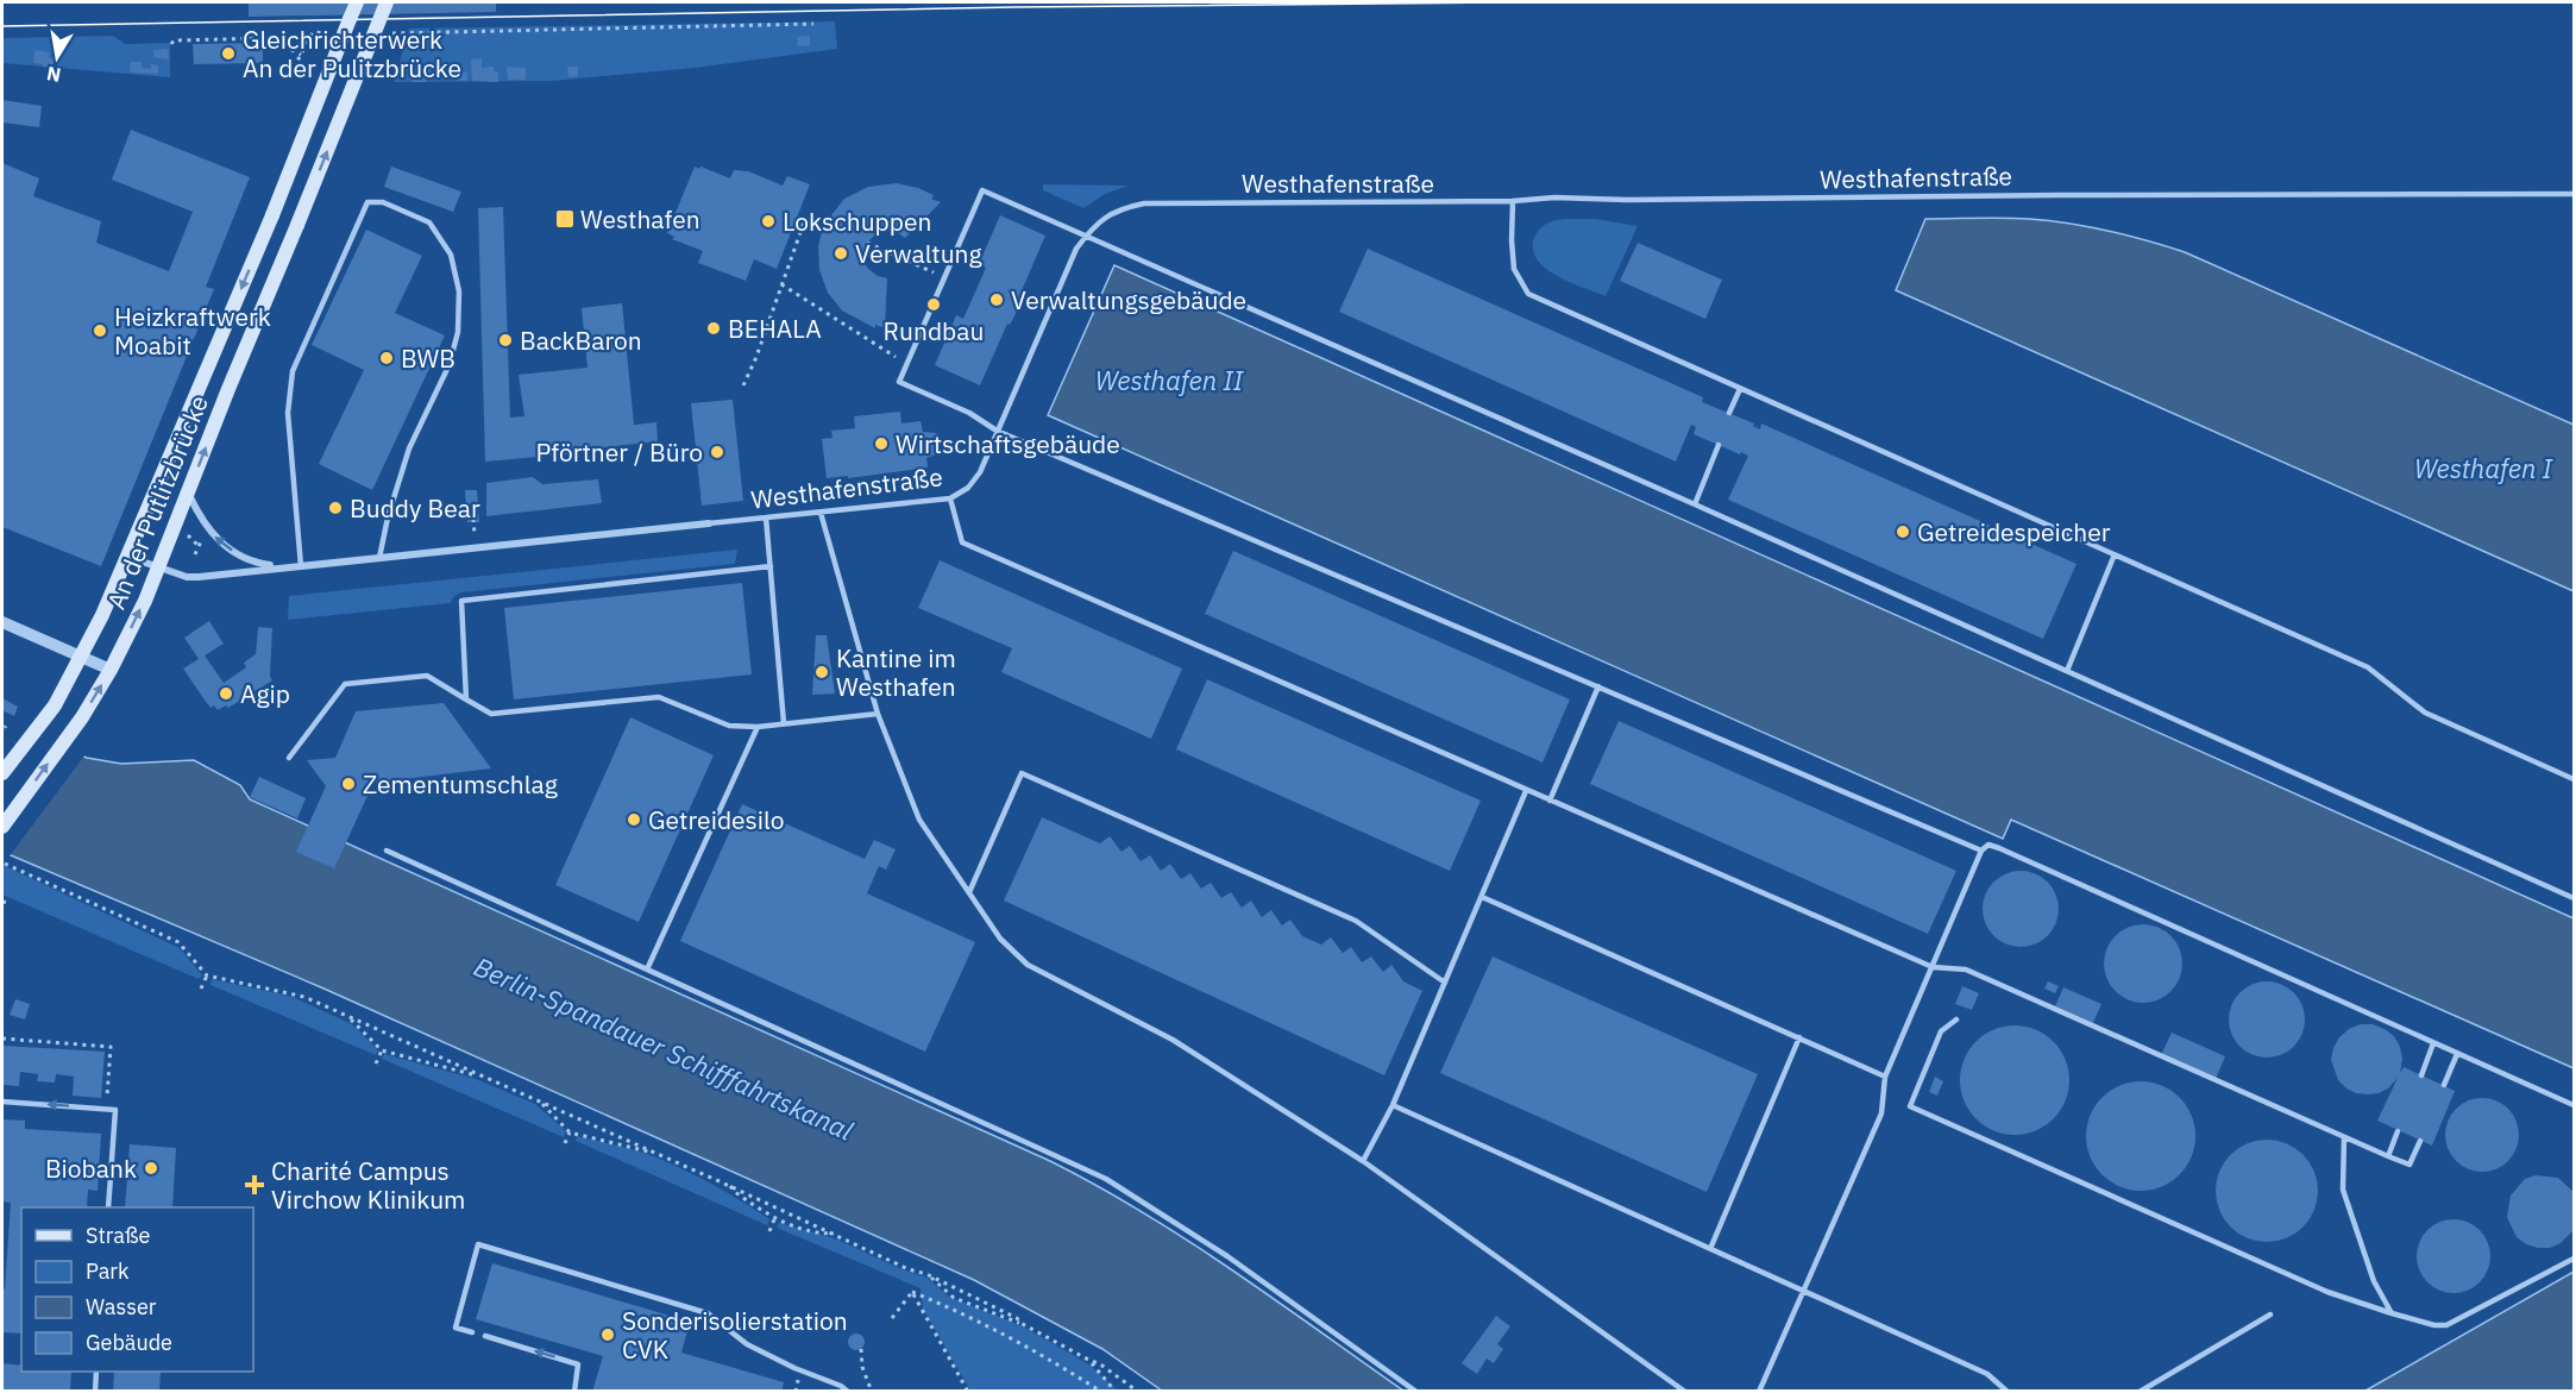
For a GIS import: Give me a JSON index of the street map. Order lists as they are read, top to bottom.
{
  "streets": {
    "main road": ["An der Putlitzbrücke"],
    "street": ["Westhafenstraße"]
  },
  "crossings": [
    ["Westhafenstraße", "An der Putlitzbrücke"]
  ],
  "water": ["Westhafen II", "Westhafen I", "Berlin-Spandauer Schifffahrtskanal"],
  "places": {
    "other": [
      "Gleichrichterwerk An der Pulitzbrücke",
      "Lokschuppen",
      "Verwaltung",
      "Verwaltungsgebäude",
      "Rundbau",
      "BEHALA",
      "Heizkraftwerk Moabit",
      "BackBaron",
      "BWB",
      "Wirtschaftsgebäude",
      "Pförtner / Büro",
      "Buddy Bear",
      "Getreidespeicher",
      "Kantine im Westhafen",
      "Agip",
      "Zementumschlag",
      "Getreidesilo",
      "Biobank",
      "Sonderisolierstation CVK"
    ],
    "transit": ["Westhafen"],
    "health": ["Charité Campus Virchow Klinikum"]
  },
  "legend": [
    "Straße",
    "Park",
    "Wasser",
    "Gebäude"
  ],
  "north": "bottom"
}
